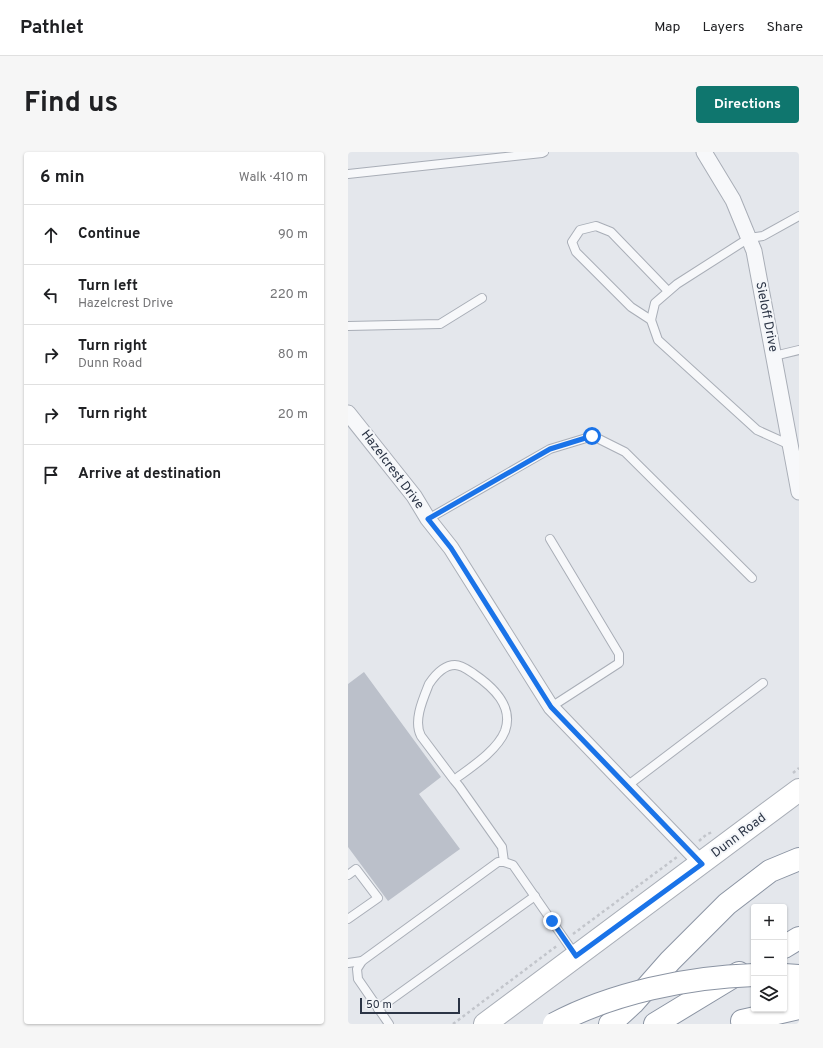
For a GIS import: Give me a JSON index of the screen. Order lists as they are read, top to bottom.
{
  "streets": {
    "main road": ["Dunn Road"],
    "street": ["Sieloff Drive", "Hazelcrest Drive"]
  },
  "crossings": [
    ["Hazelcrest Drive", "Dunn Road"]
  ],
  "scale_bar": "50 m",
  "page": {
    "header": "Pathlet",
    "nav": ["Map", "Layers", "Share"],
    "title": "Find us",
    "buttons": "Directions",
    "heading": ["6 min", "Walk · 410 m"],
    "list": [
      ["Continue", "90 m"],
      ["Turn left", "Hazelcrest Drive", "220 m"],
      ["Turn right", "Dunn Road", "80 m"],
      ["Turn right", "20 m"],
      "Arrive at destination"
    ],
    "map_buttons": ["+", "−"],
    "scale": "50 m"
  }
}
